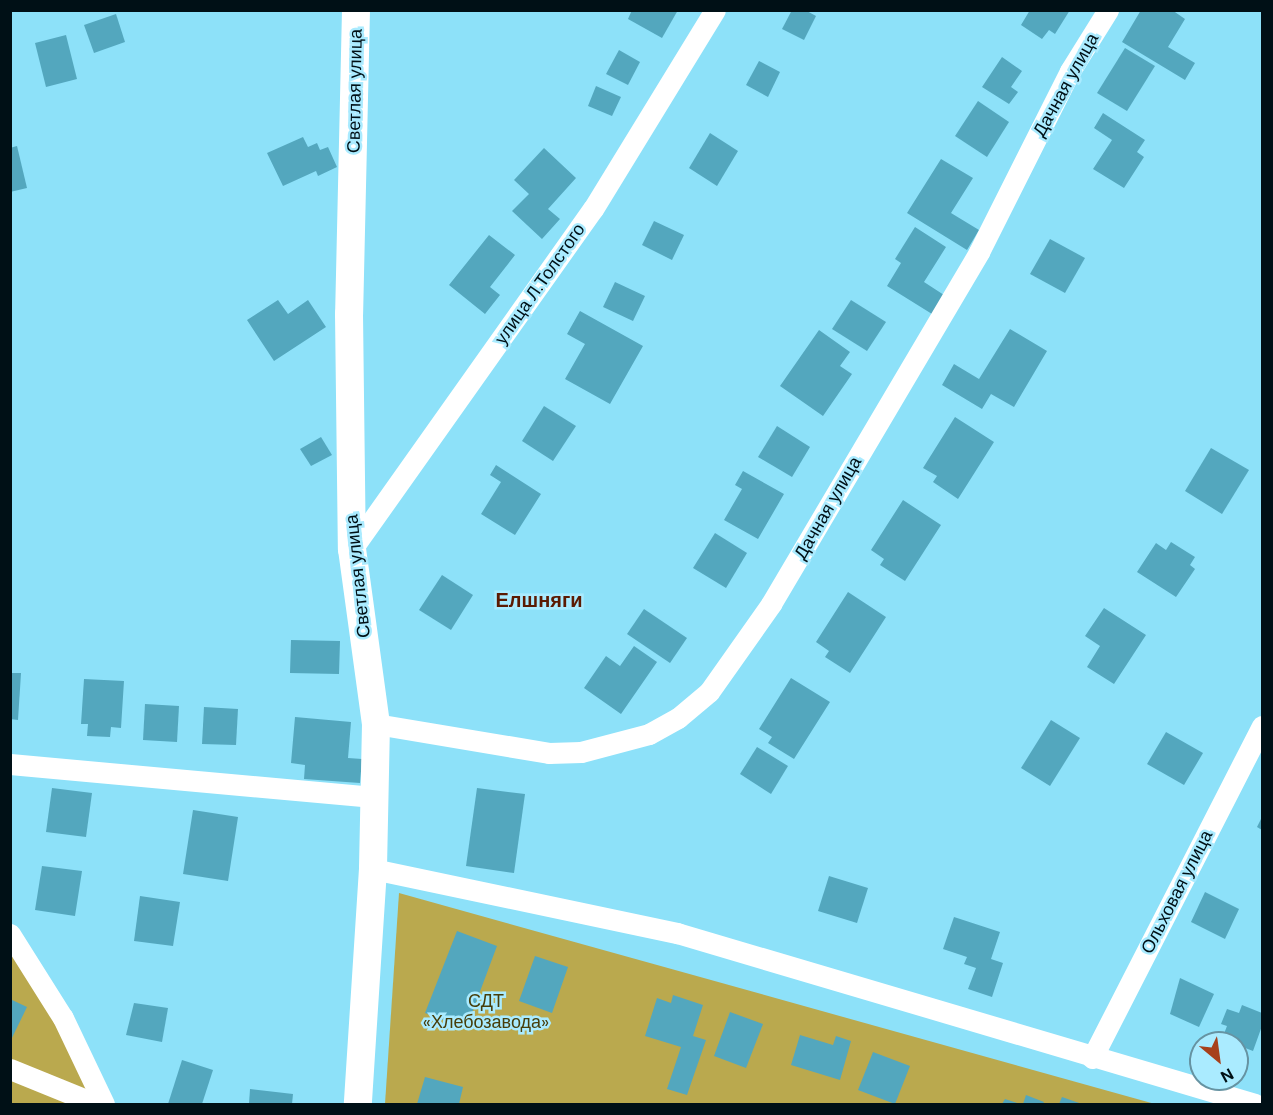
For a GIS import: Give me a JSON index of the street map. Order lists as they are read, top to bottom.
{
  "streets": {
    "street": [
      "Дачная улица",
      "Светлая улица",
      "улица Л.Толстого",
      "Ольховая улица"
    ]
  },
  "crossings": [
    ["Дачная улица", "Светлая улица"],
    ["Светлая улица", "улица Л.Толстого"]
  ],
  "districts": ["Елшняги"],
  "parks": ["СДТ «Хлебозавода»"],
  "north": "bottom right"
}
